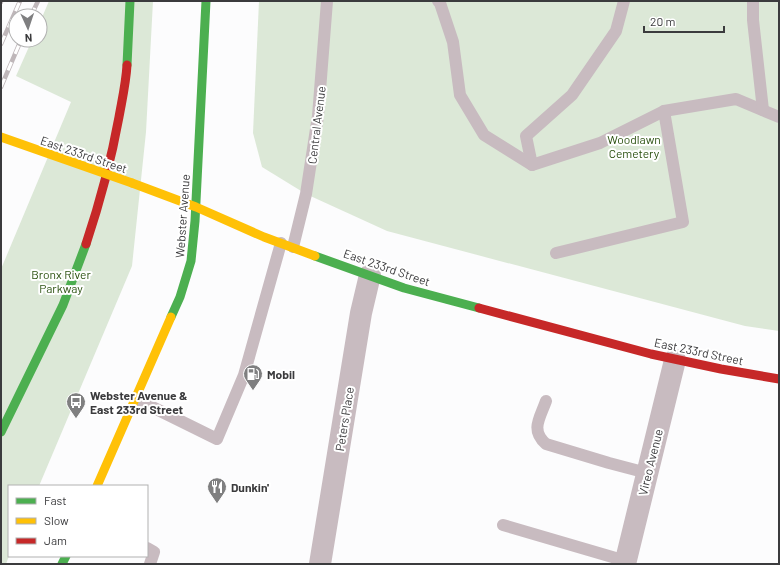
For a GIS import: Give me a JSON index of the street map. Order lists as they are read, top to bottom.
{
  "streets": {
    "main road": ["East 233rd Street", "Webster Avenue"],
    "street": ["Peters Place", "Vireo Avenue"],
    "lane": ["Central Avenue"]
  },
  "crossings": [
    ["Central Avenue", "East 233rd Street"],
    ["East 233rd Street", "Webster Avenue"],
    ["East 233rd Street", "Peters Place"],
    ["East 233rd Street", "Vireo Avenue"]
  ],
  "parks": ["Woodlawn Cemetery", "Bronx River Parkway"],
  "places": {
    "fuel station": ["Mobil"],
    "bus stop": ["Webster Avenue & East 233rd Street"],
    "restaurant": ["Dunkin'"]
  },
  "legend": ["Fast", "Slow", "Jam"],
  "scale_bar": "20 m",
  "north": "bottom"
}
